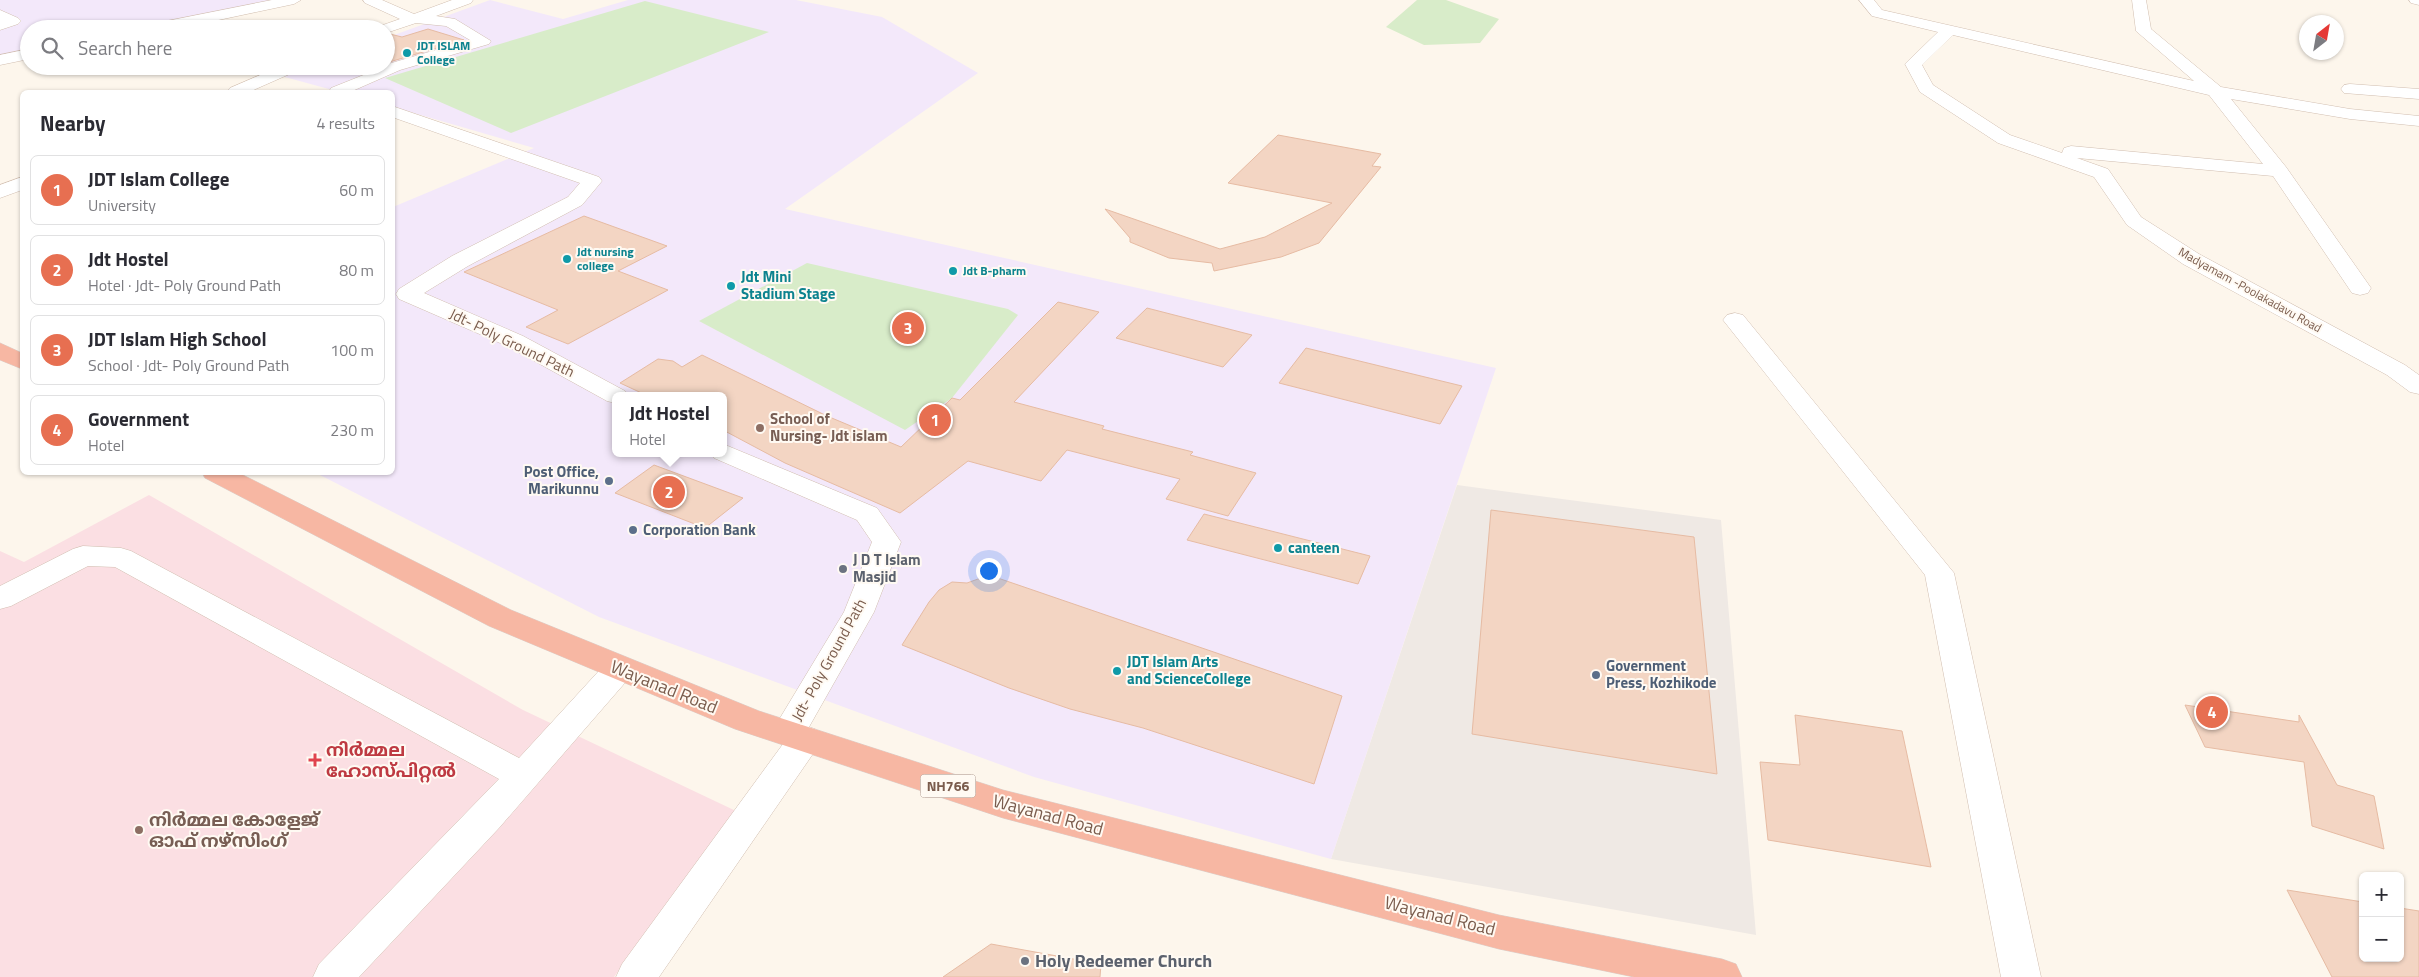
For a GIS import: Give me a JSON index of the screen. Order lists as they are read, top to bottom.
{
  "streets": {
    "highway": ["Wayanad Road", "NH766"],
    "street": ["Madyamam -Poolakadavu Road", "Jdt- Poly Ground Path"]
  },
  "crossings": [
    ["Jdt- Poly Ground Path", "Wayanad Road"]
  ],
  "places": {
    "other": [
      "JDT ISLAM College",
      "Jdt nursing college",
      "Jdt B-pharm",
      "Jdt Mini Stadium Stage",
      "School of Nursing- Jdt islam",
      "Post Office, Marikunnu",
      "Corporation Bank",
      "canteen",
      "J D T Islam Masjid",
      "JDT Islam Arts and ScienceCollege",
      "Government Press, Kozhikode",
      "നിർമ്മല കോളേജ് ഓഫ് നഴ്സിംഗ്",
      "Holy Redeemer Church"
    ],
    "health": ["നിർമ്മല ഹോസ്പിറ്റൽ"]
  },
  "north": "top right",
  "page": {
    "search": "Search here",
    "heading": ["Nearby", "4 results"],
    "list": [
      {
        "mark": "1",
        "name": "JDT Islam College",
        "note": "University",
        "value": "60 m"
      },
      {
        "mark": "2",
        "name": "Jdt Hostel",
        "note": "Hotel · Jdt- Poly Ground Path",
        "value": "80 m"
      },
      {
        "mark": "3",
        "name": "JDT Islam High School",
        "note": "School · Jdt- Poly Ground Path",
        "value": "100 m"
      },
      {
        "mark": "4",
        "name": "Government",
        "note": "Hotel",
        "value": "230 m"
      }
    ],
    "pins": [
      "3",
      "1",
      "2",
      "4"
    ],
    "popup": ["Jdt Hostel", "Hotel"],
    "map_buttons": ["+", "−"]
  }
}
